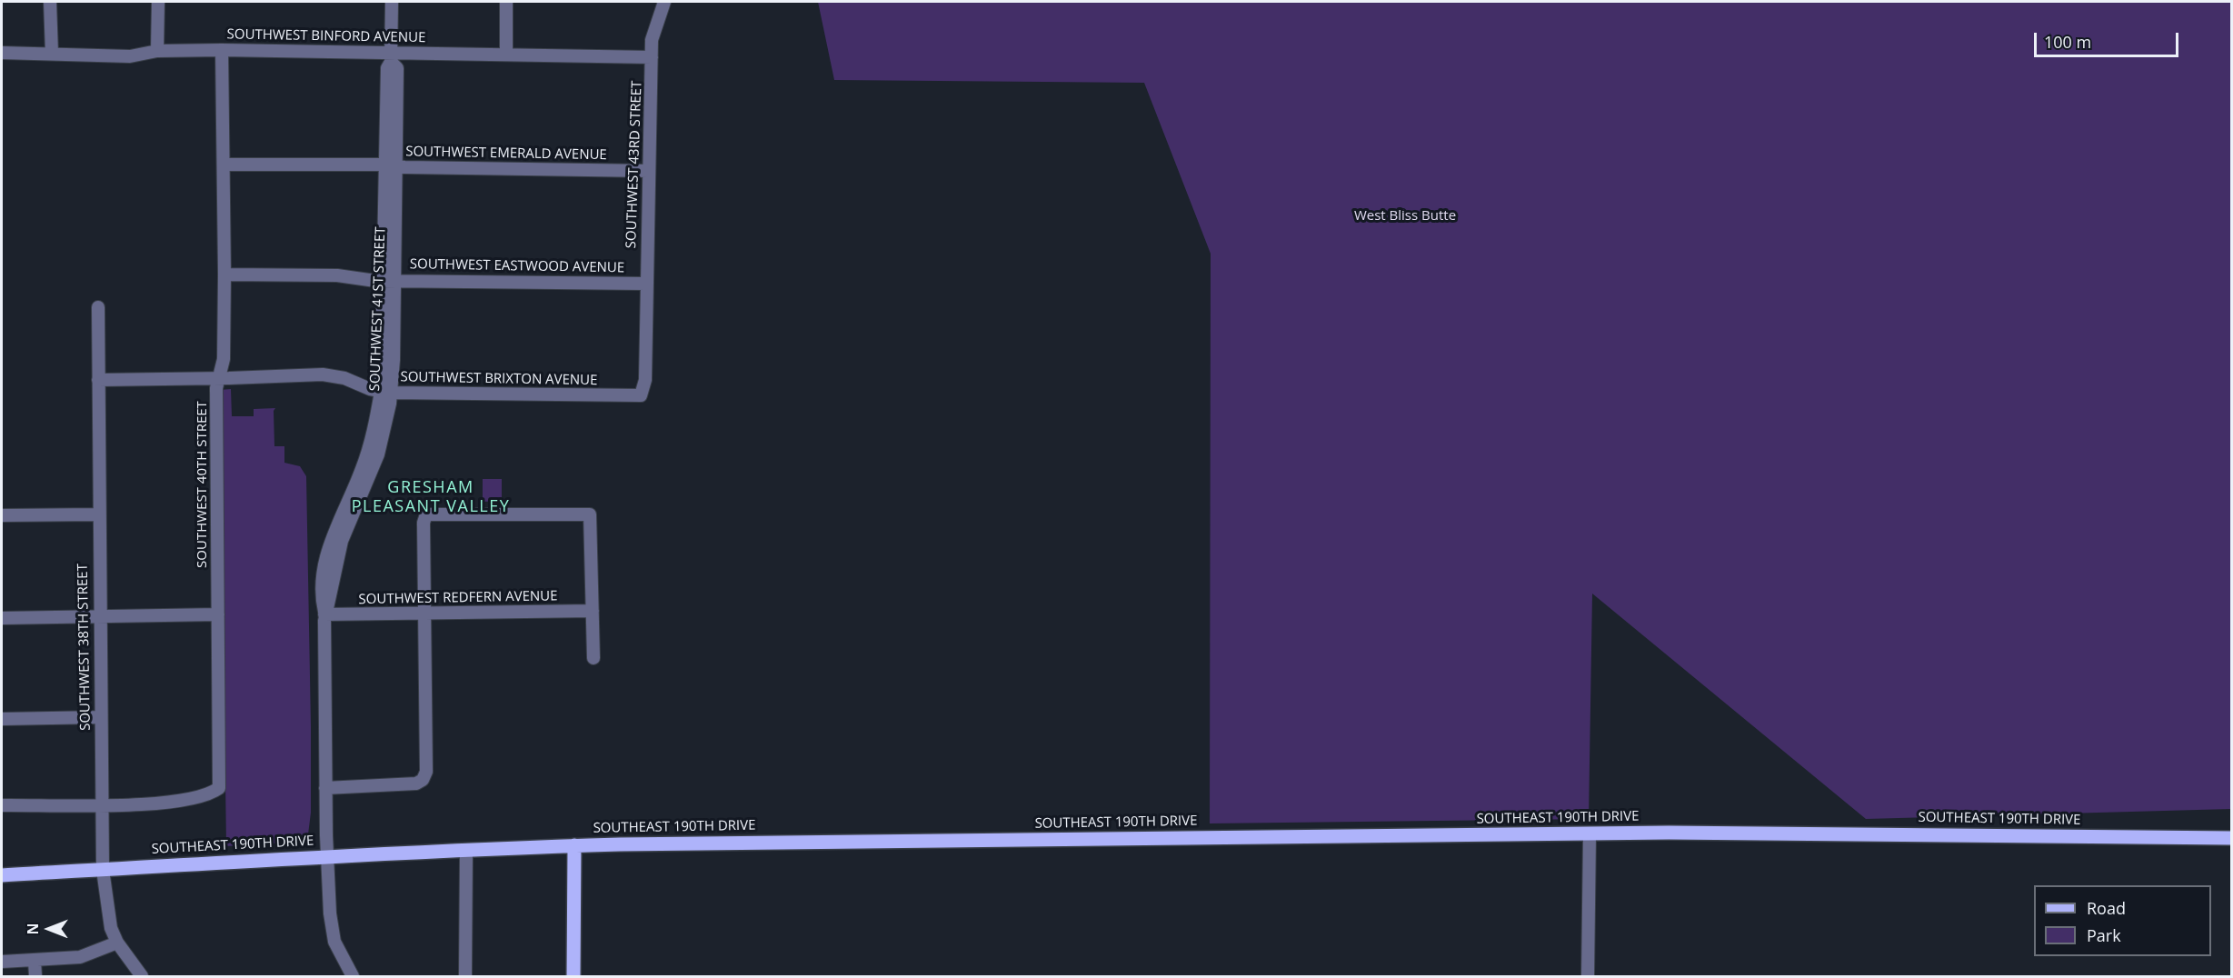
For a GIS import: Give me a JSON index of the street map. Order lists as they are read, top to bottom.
{
  "streets": {
    "main road": ["SOUTHEAST 190TH DRIVE"],
    "street": [
      "SOUTHWEST BINFORD AVENUE",
      "SOUTHWEST EMERALD AVENUE",
      "SOUTHWEST 43RD STREET",
      "SOUTHWEST EASTWOOD AVENUE",
      "SOUTHWEST 41ST STREET",
      "SOUTHWEST BRIXTON AVENUE",
      "SOUTHWEST 40TH STREET",
      "SOUTHWEST REDFERN AVENUE",
      "SOUTHWEST 38TH STREET"
    ]
  },
  "crossings": [
    ["SOUTHWEST BINFORD AVENUE", "SOUTHWEST 43RD STREET"],
    ["SOUTHWEST BINFORD AVENUE", "SOUTHWEST 41ST STREET"],
    ["SOUTHWEST BINFORD AVENUE", "SOUTHWEST 40TH STREET"],
    ["SOUTHWEST EMERALD AVENUE", "SOUTHWEST 43RD STREET"],
    ["SOUTHWEST EMERALD AVENUE", "SOUTHWEST 41ST STREET"],
    ["SOUTHWEST EMERALD AVENUE", "SOUTHWEST 40TH STREET"],
    ["SOUTHWEST 43RD STREET", "SOUTHWEST EASTWOOD AVENUE"],
    ["SOUTHWEST 43RD STREET", "SOUTHWEST BRIXTON AVENUE"],
    ["SOUTHWEST EASTWOOD AVENUE", "SOUTHWEST 41ST STREET"],
    ["SOUTHWEST EASTWOOD AVENUE", "SOUTHWEST 40TH STREET"],
    ["SOUTHWEST 41ST STREET", "SOUTHWEST BRIXTON AVENUE"],
    ["SOUTHWEST 41ST STREET", "SOUTHWEST REDFERN AVENUE"],
    ["SOUTHWEST 41ST STREET", "SOUTHEAST 190TH DRIVE"],
    ["SOUTHWEST BRIXTON AVENUE", "SOUTHWEST 40TH STREET"],
    ["SOUTHWEST BRIXTON AVENUE", "SOUTHWEST 38TH STREET"],
    ["SOUTHWEST 40TH STREET", "SOUTHWEST 38TH STREET"],
    ["SOUTHWEST 38TH STREET", "SOUTHEAST 190TH DRIVE"]
  ],
  "districts": ["GRESHAM PLEASANT VALLEY"],
  "parks": ["West Bliss Butte"],
  "legend": ["Road", "Park"],
  "scale_bar": "100 m",
  "north": "left"
}
